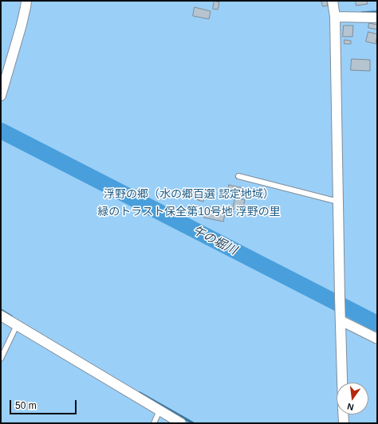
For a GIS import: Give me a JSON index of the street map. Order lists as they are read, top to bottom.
{
  "water": ["午の堀川"],
  "parks": ["浮野の郷（水の郷百選 認定地域）", "緑のトラスト保全第10号地 浮野の里"],
  "scale_bar": "50 m",
  "north": "bottom"
}
